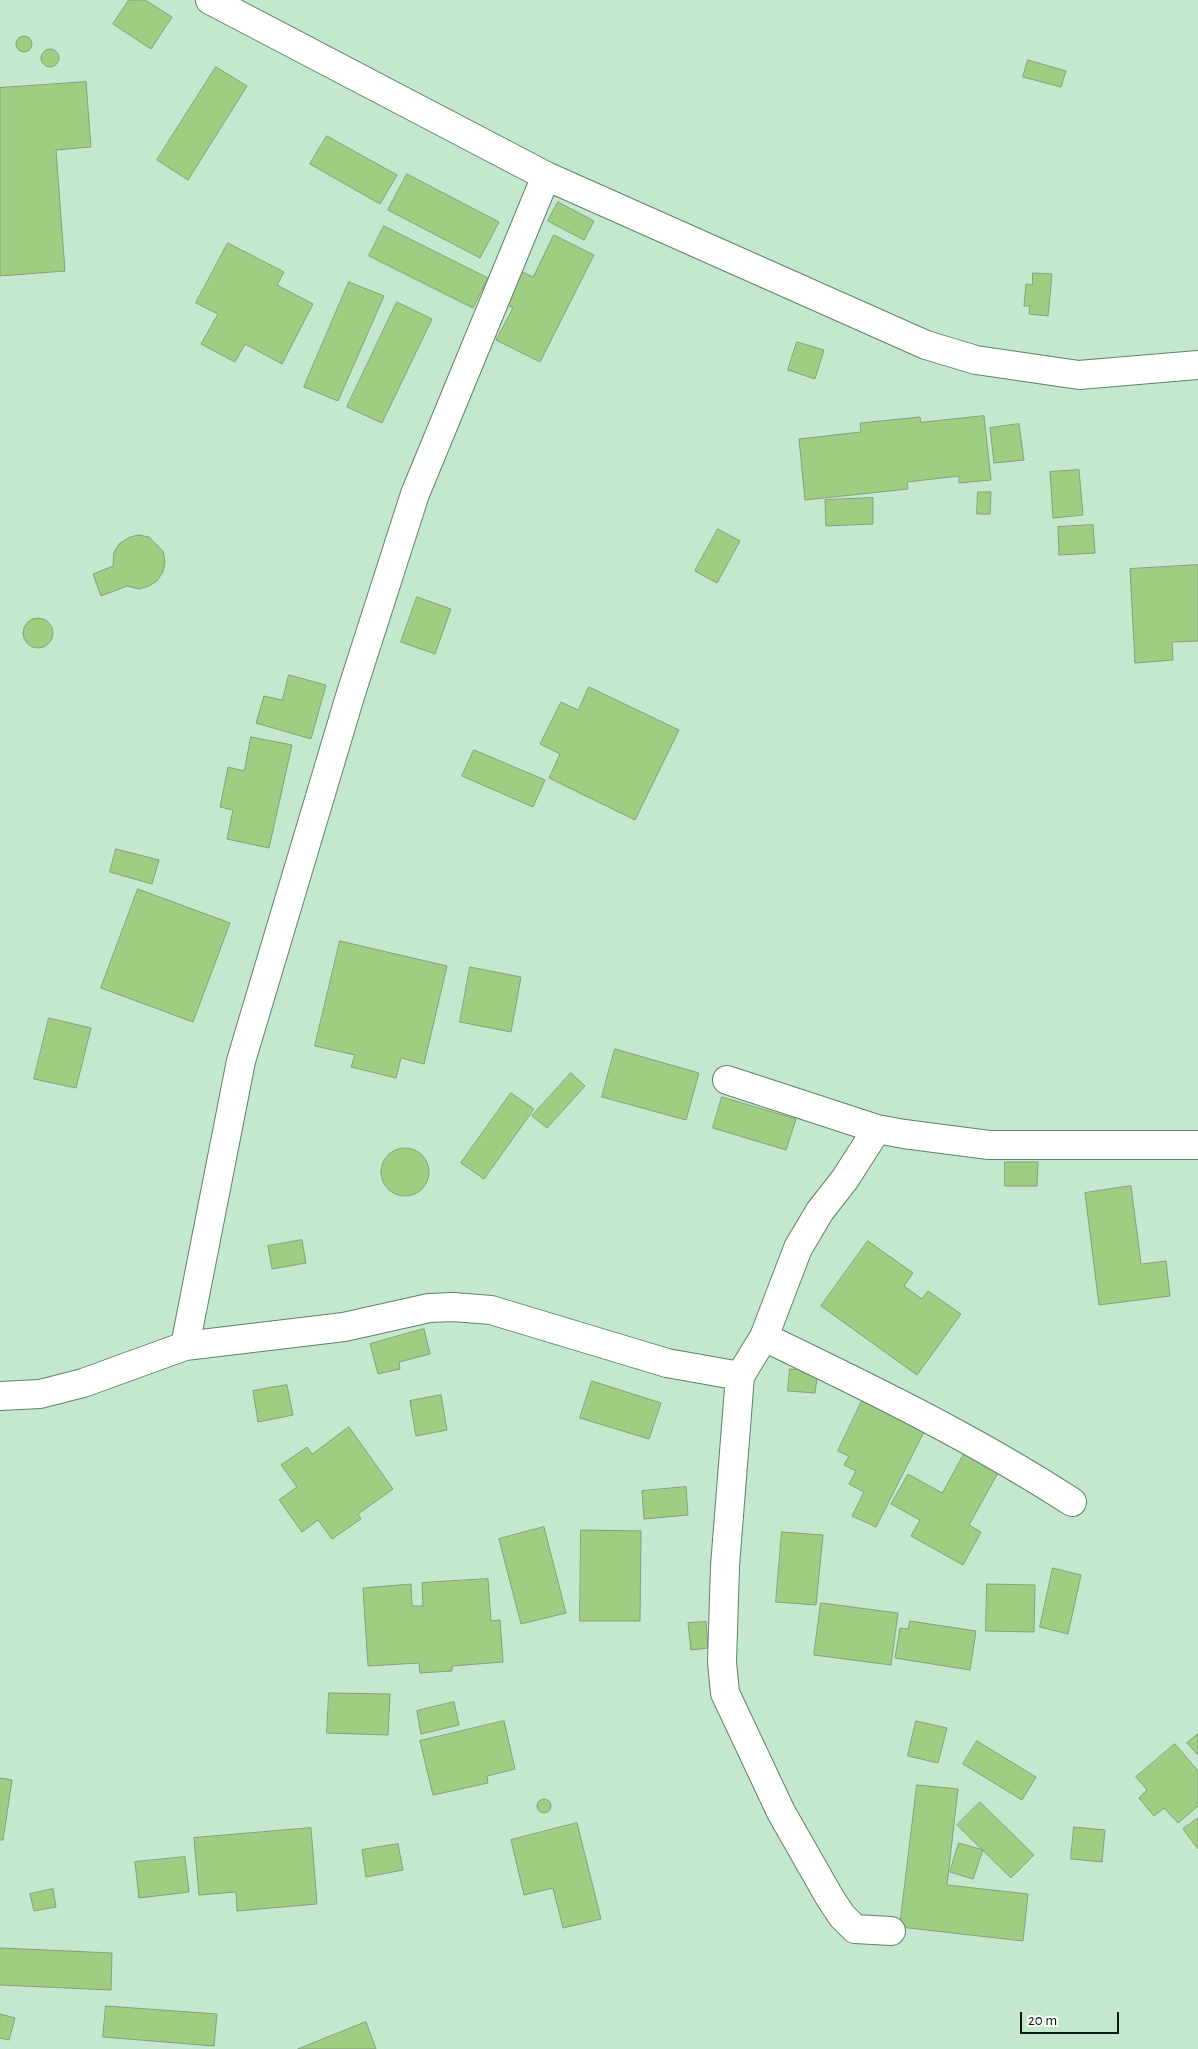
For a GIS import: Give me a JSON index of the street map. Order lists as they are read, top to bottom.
{
  "scale_bar": "20 m"
}
